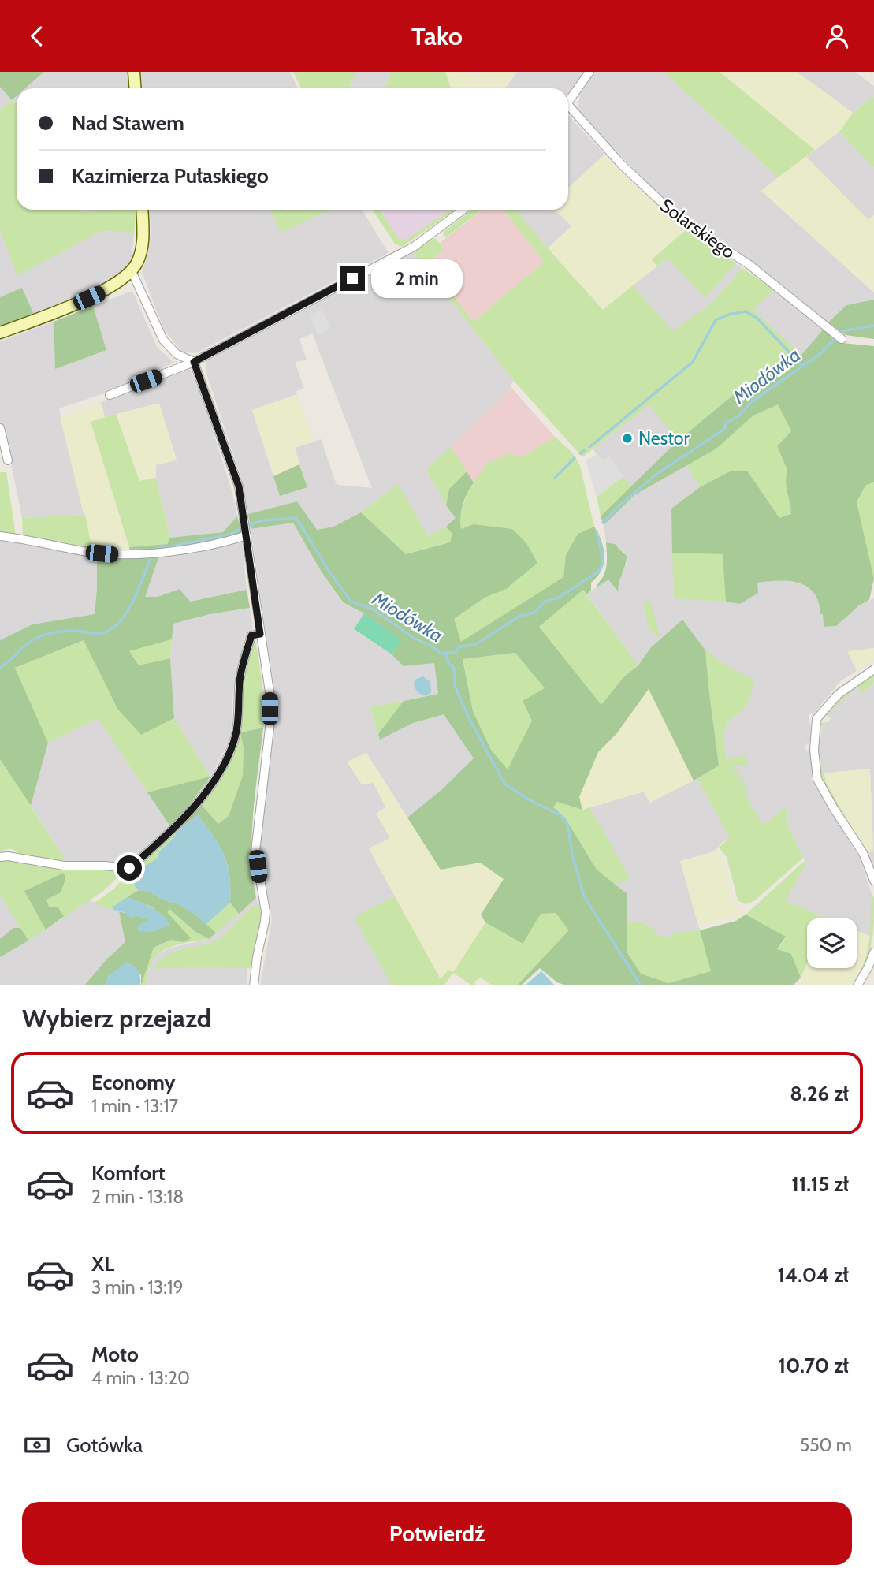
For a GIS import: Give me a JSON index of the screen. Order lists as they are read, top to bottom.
{
  "streets": {
    "street": ["Solarskiego"]
  },
  "water": ["Miodówka"],
  "places": ["Nestor"],
  "page": {
    "header": "Tako",
    "banner": ["Nad Stawem", "Kazimierza Pułaskiego"],
    "bubble": "2 min",
    "heading": "Wybierz przejazd",
    "list": [
      {
        "name": "Economy",
        "note": "1 min · 13:17",
        "value": "8.26 zł"
      },
      {
        "name": "Komfort",
        "note": "2 min · 13:18",
        "value": "11.15 zł"
      },
      {
        "name": "XL",
        "note": "3 min · 13:19",
        "value": "14.04 zł"
      },
      {
        "name": "Moto",
        "note": "4 min · 13:20",
        "value": "10.70 zł"
      }
    ],
    "pay": ["Gotówka", "550 m"],
    "buttons": "Potwierdź"
  }
}
